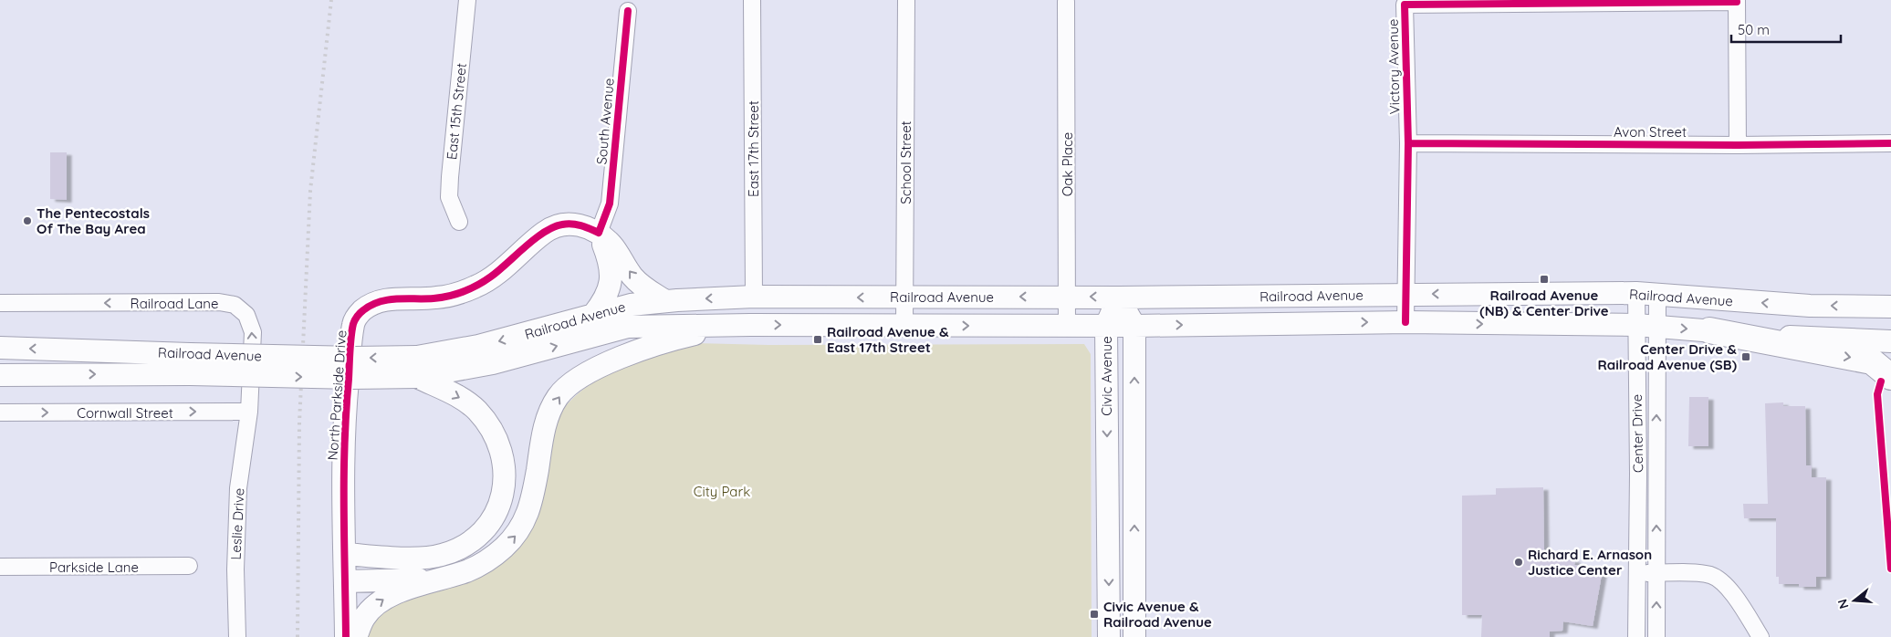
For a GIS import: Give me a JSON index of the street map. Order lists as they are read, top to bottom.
{
  "streets": {
    "main road": ["Railroad Avenue", "Civic Avenue", "North Parkside Drive"],
    "street": [
      "Victory Avenue",
      "East 15th Street",
      "South Avenue",
      "Avon Street",
      "East 17th Street",
      "School Street",
      "Oak Place",
      "Railroad Lane",
      "Cornwall Street",
      "Center Drive",
      "Leslie Drive",
      "Parkside Lane"
    ]
  },
  "crossings": [
    ["Victory Avenue", "Avon Street"],
    ["Victory Avenue", "Railroad Avenue"],
    ["South Avenue", "North Parkside Drive"],
    ["East 17th Street", "Railroad Avenue"],
    ["School Street", "Railroad Avenue"],
    ["Oak Place", "Railroad Avenue"],
    ["Railroad Avenue", "Civic Avenue"],
    ["Railroad Avenue", "Center Drive"],
    ["Railroad Lane", "Cornwall Street"],
    ["Railroad Lane", "Leslie Drive"],
    ["Cornwall Street", "Leslie Drive"]
  ],
  "one_way": ["Cornwall Street"],
  "parks": ["City Park"],
  "places": {
    "other": ["The Pentecostals Of The Bay Area", "Richard E. Arnason Justice Center"],
    "transit": [
      "Railroad Avenue (NB) & Center Drive",
      "Railroad Avenue & East 17th Street",
      "Center Drive & Railroad Avenue (SB)",
      "Civic Avenue & Railroad Avenue"
    ]
  },
  "scale_bar": "50 m",
  "north": "left"
}
